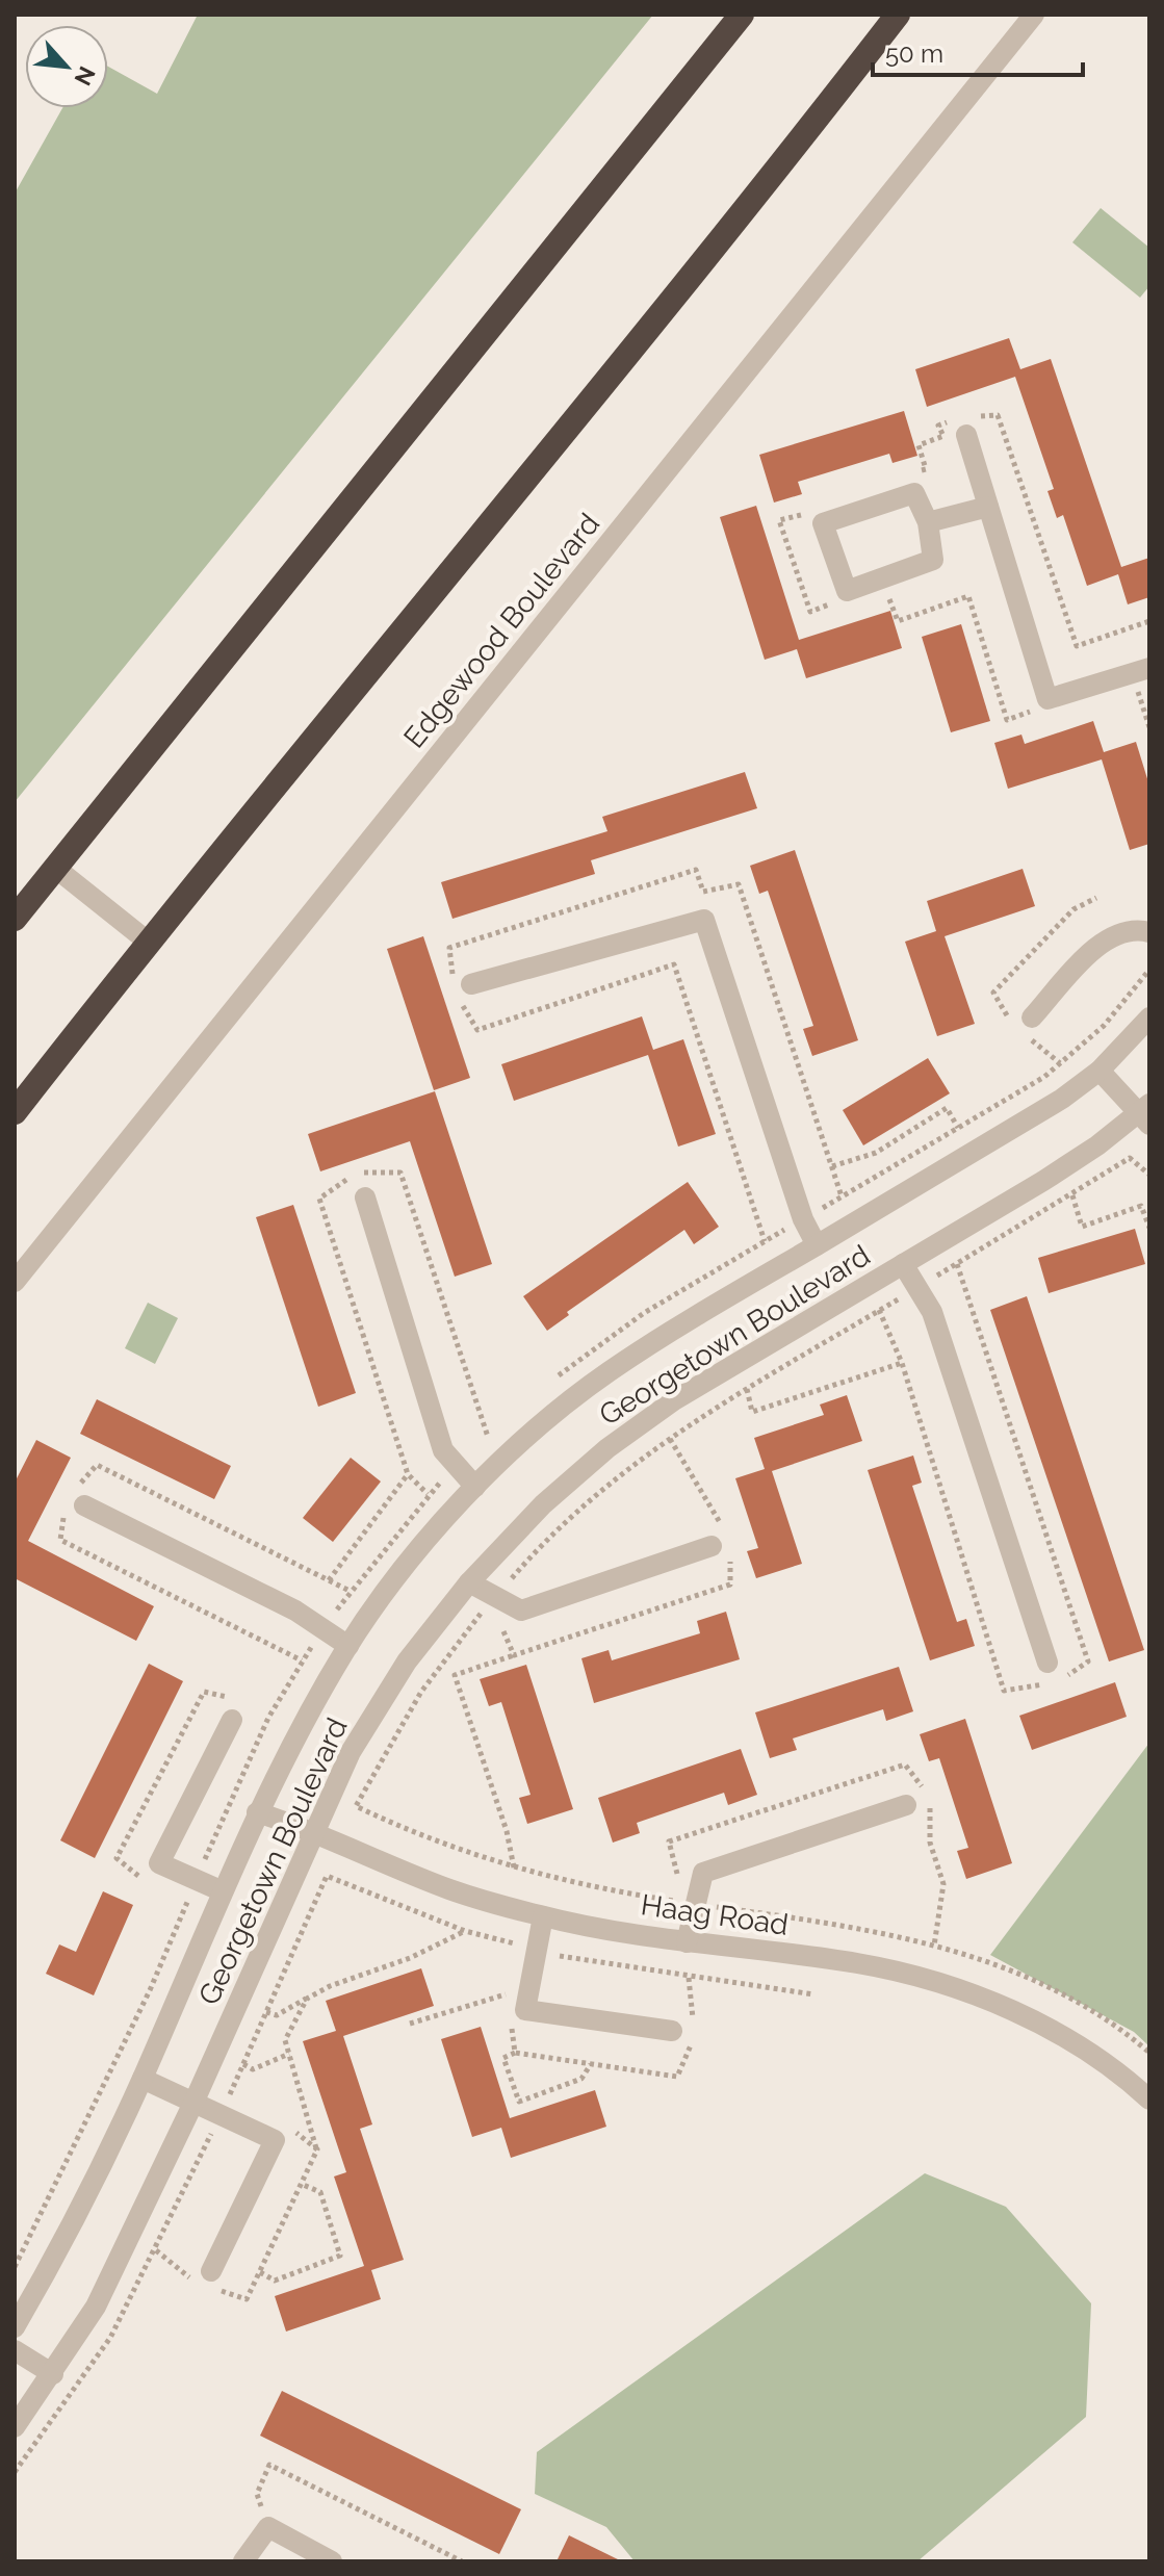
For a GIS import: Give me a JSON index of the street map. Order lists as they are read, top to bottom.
{
  "streets": {
    "street": ["Edgewood Boulevard", "Georgetown Boulevard", "Haag Road"]
  },
  "crossings": [
    ["Georgetown Boulevard", "Haag Road"]
  ],
  "scale_bar": "50 m",
  "north": "bottom right"
}
